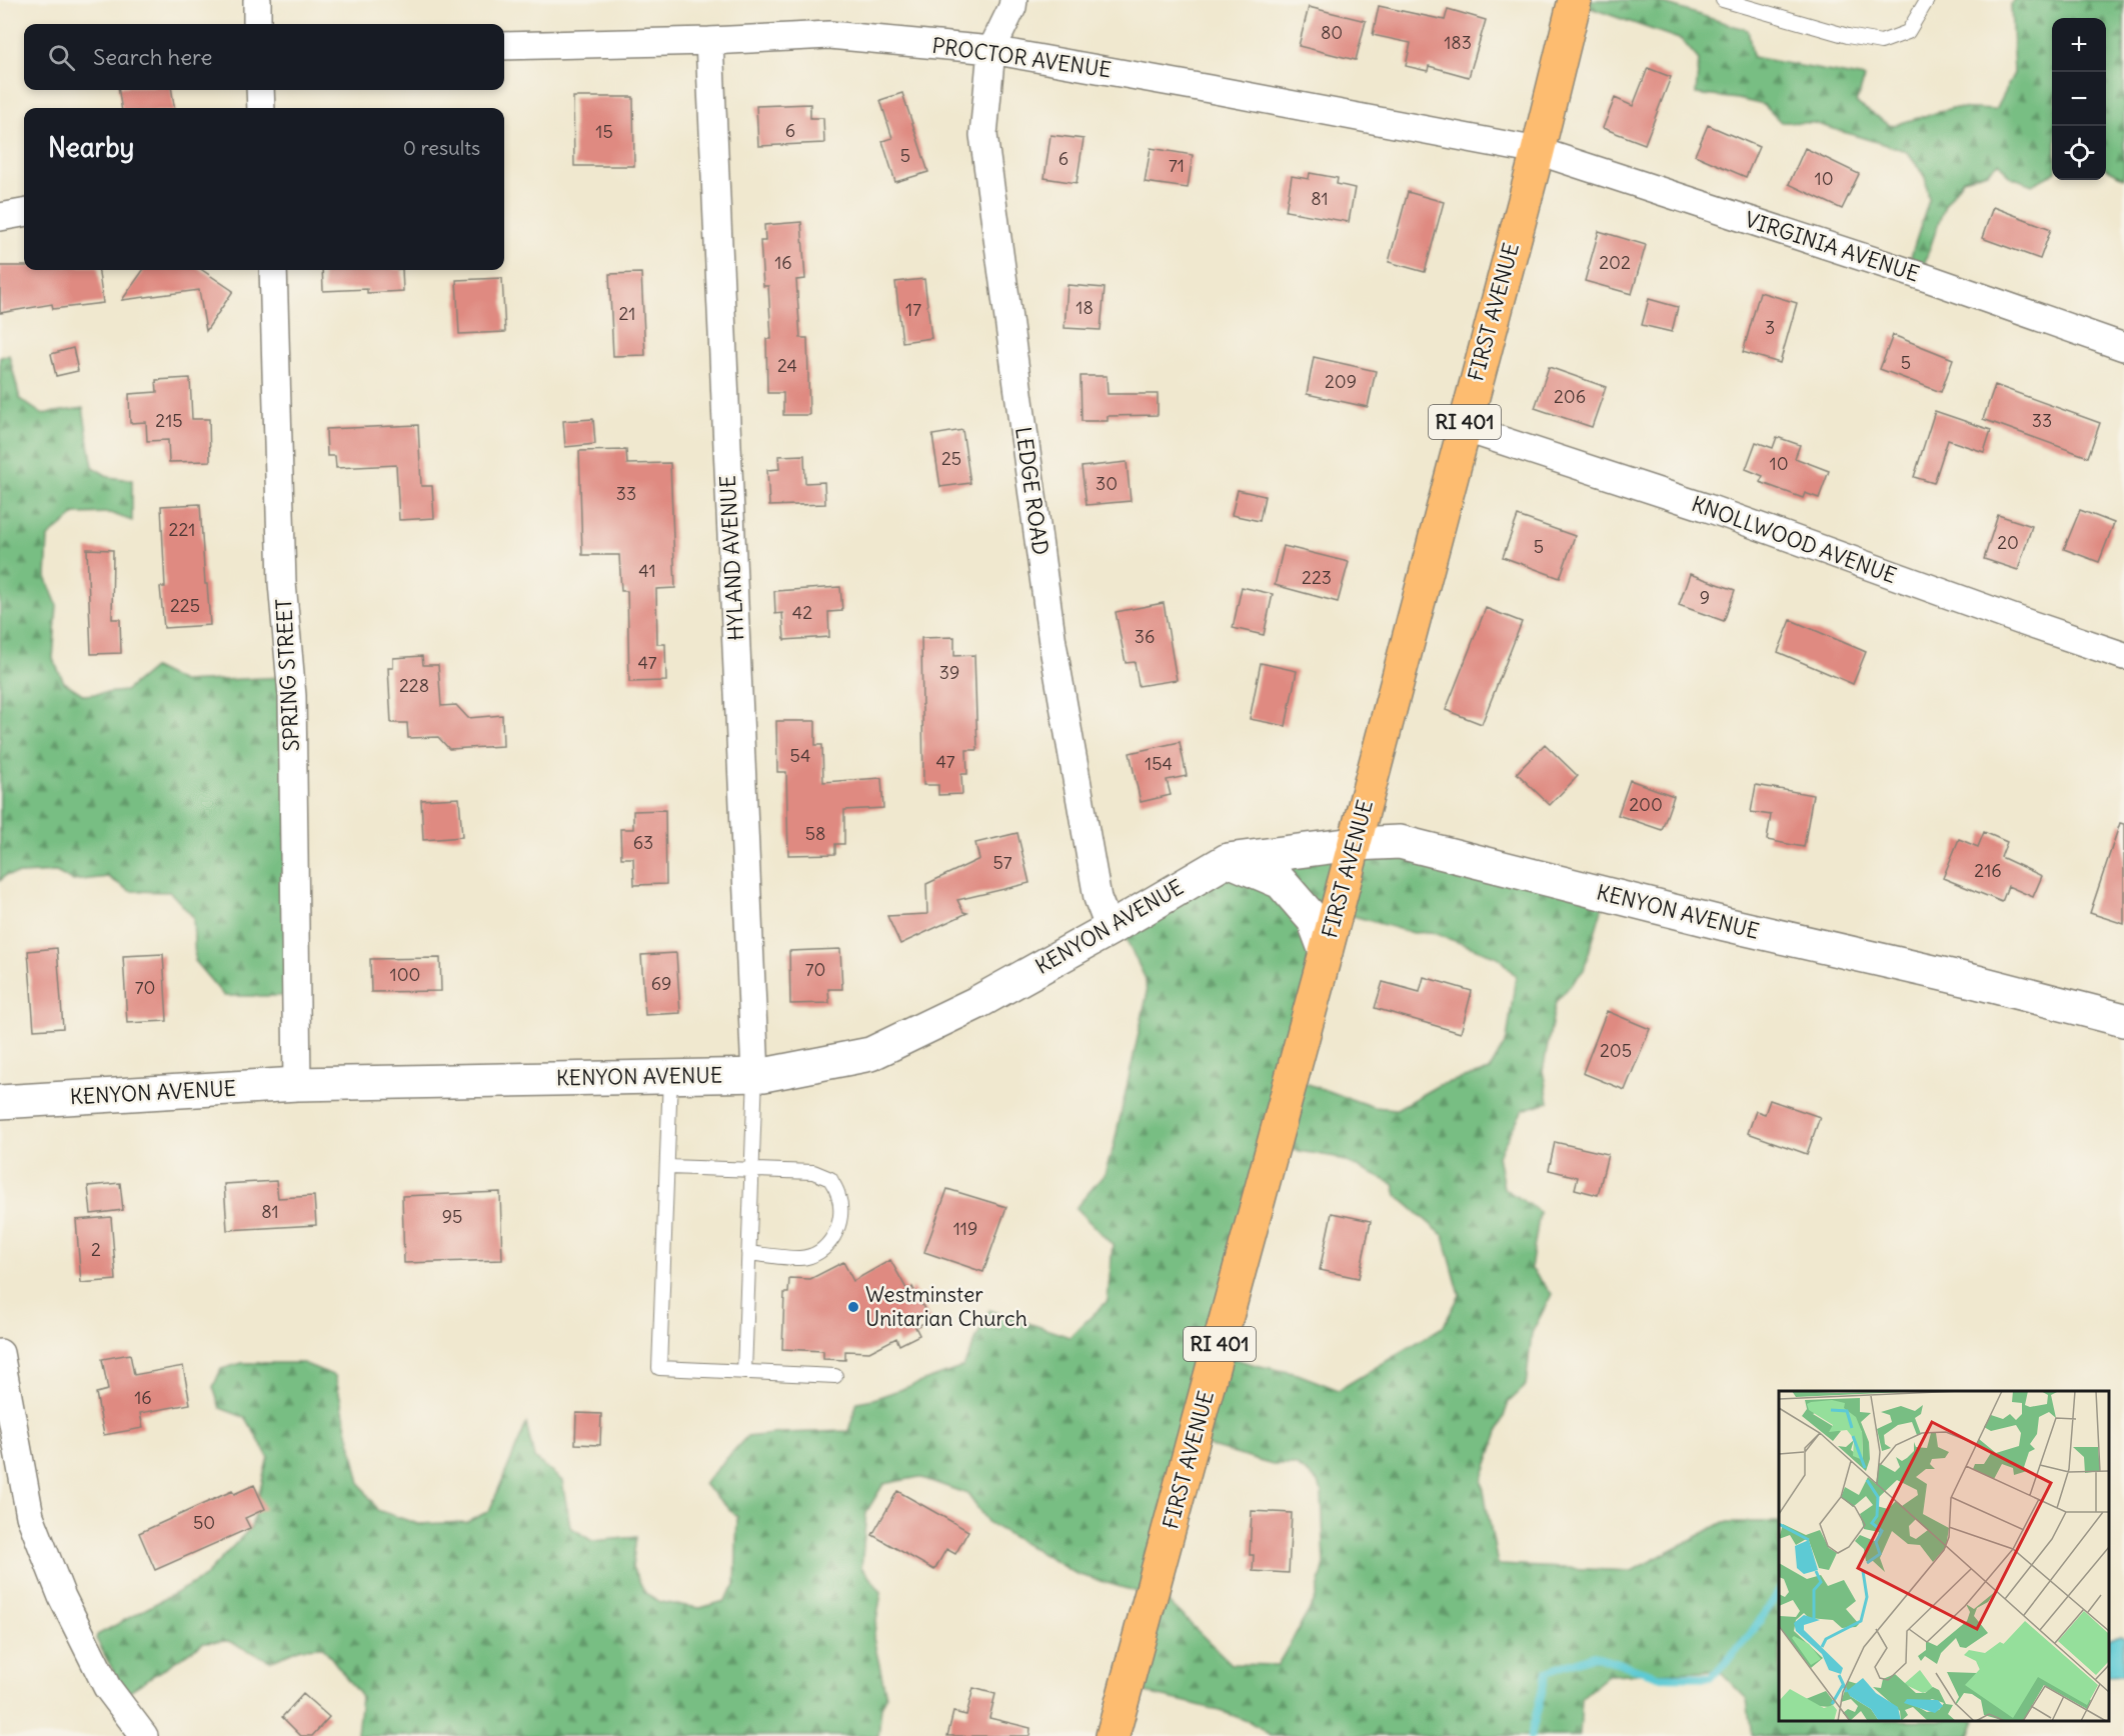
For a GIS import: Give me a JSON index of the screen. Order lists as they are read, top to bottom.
{
  "streets": {
    "main road": ["FIRST AVENUE", "RI 401"],
    "street": [
      "PROCTOR AVENUE",
      "VIRGINIA AVENUE",
      "LEDGE ROAD",
      "KNOLLWOOD AVENUE",
      "HYLAND AVENUE",
      "SPRING STREET",
      "KENYON AVENUE"
    ]
  },
  "crossings": [
    ["PROCTOR AVENUE", "VIRGINIA AVENUE"],
    ["PROCTOR AVENUE", "FIRST AVENUE"],
    ["PROCTOR AVENUE", "LEDGE ROAD"],
    ["PROCTOR AVENUE", "HYLAND AVENUE"],
    ["VIRGINIA AVENUE", "FIRST AVENUE"],
    ["FIRST AVENUE", "KNOLLWOOD AVENUE"],
    ["FIRST AVENUE", "KENYON AVENUE"],
    ["LEDGE ROAD", "KENYON AVENUE"],
    ["HYLAND AVENUE", "KENYON AVENUE"],
    ["SPRING STREET", "KENYON AVENUE"]
  ],
  "places": ["Westminster Unitarian Church"],
  "house_numbers": [
    "80",
    "183",
    "6",
    "15",
    "5",
    "6",
    "71",
    "10",
    "81",
    "16",
    "202",
    "18",
    "17",
    "21",
    "3",
    "5",
    "24",
    "209",
    "206",
    "215",
    "33",
    "25",
    "10",
    "30",
    "33",
    "221",
    "20",
    "5",
    "41",
    "223",
    "9",
    "225",
    "42",
    "36",
    "47",
    "39",
    "228",
    "54",
    "47",
    "154",
    "200",
    "58",
    "63",
    "57",
    "216",
    "70",
    "100",
    "69",
    "70",
    "205",
    "81",
    "95",
    "119",
    "2",
    "16",
    "50"
  ],
  "page": {
    "map_buttons": ["+", "−"],
    "search": "Search here",
    "heading": ["Nearby", "0 results"]
  }
}
